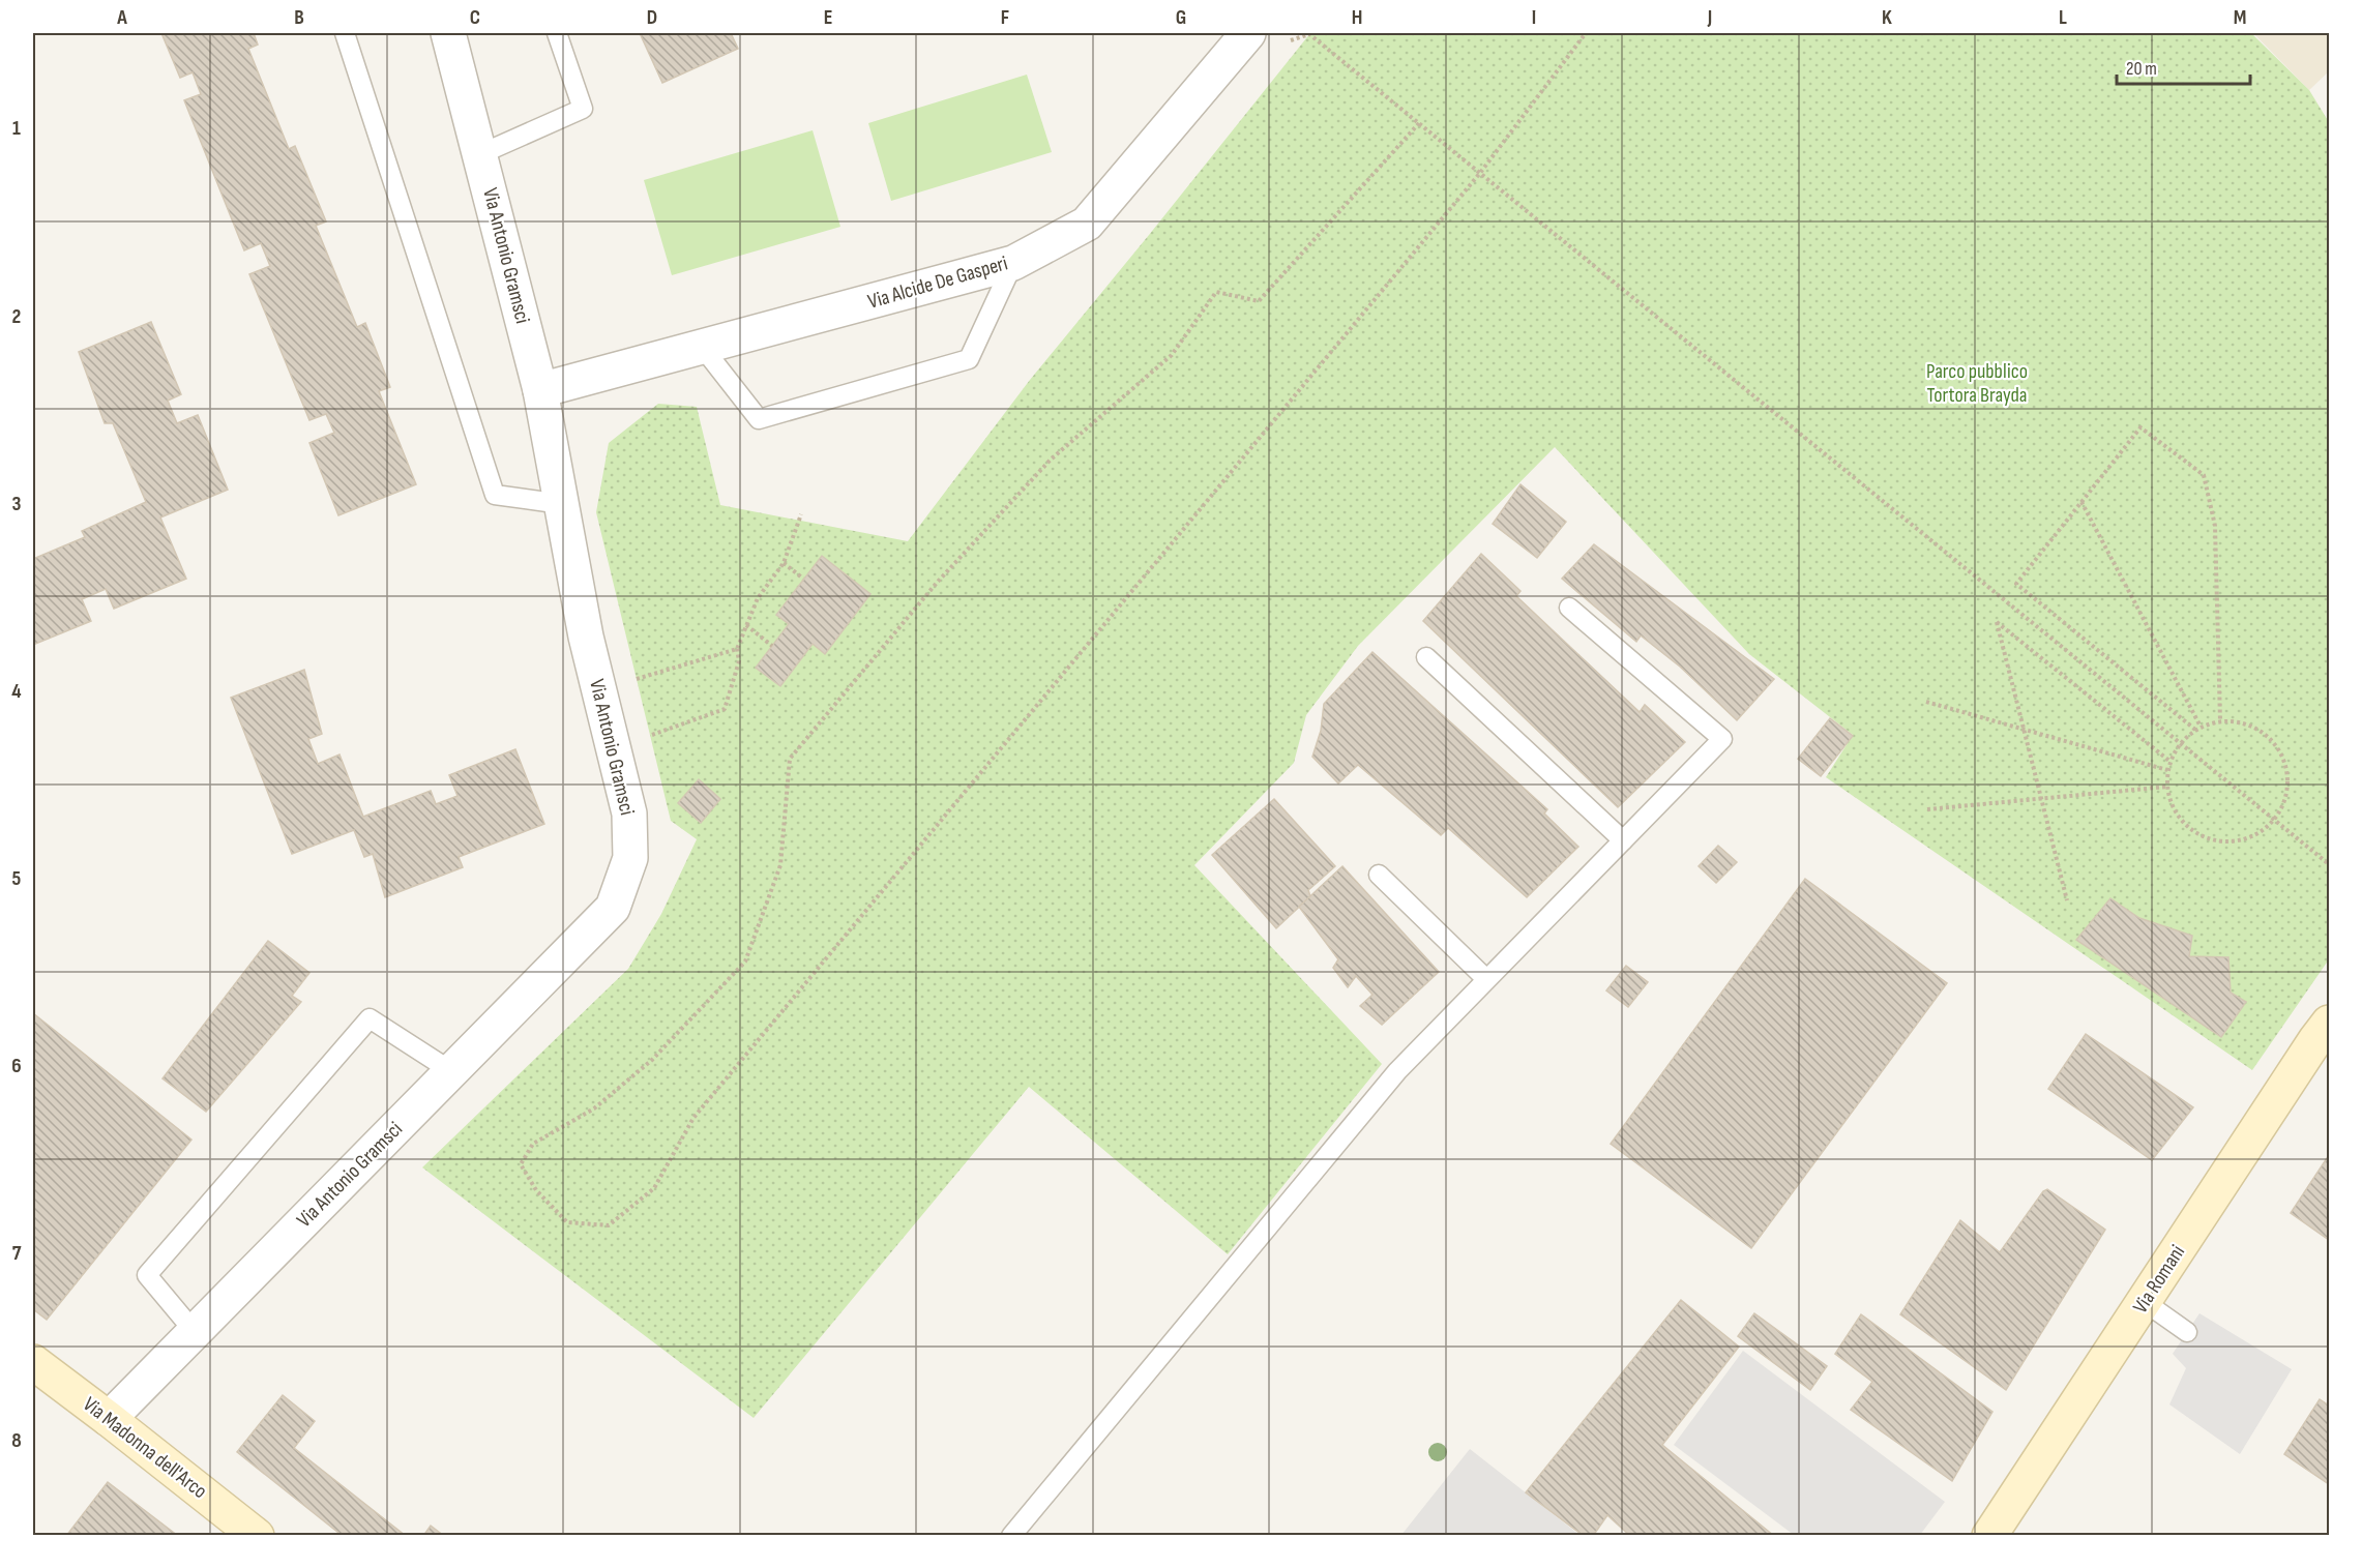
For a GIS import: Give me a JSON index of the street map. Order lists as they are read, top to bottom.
{
  "streets": {
    "street": [
      "Via Antonio Gramsci",
      "Via Alcide De Gasperi",
      "Via Romani",
      "Via Madonna dell'Arco"
    ]
  },
  "crossings": [
    ["Via Antonio Gramsci", "Via Alcide De Gasperi"],
    ["Via Antonio Gramsci", "Via Madonna dell'Arco"]
  ],
  "parks": ["Parco pubblico Tortora Brayda"],
  "scale_bar": "20 m",
  "grid": {
    "columns": [
      "A",
      "B",
      "C",
      "D",
      "E",
      "F",
      "G",
      "H",
      "I",
      "J",
      "K",
      "L",
      "M"
    ],
    "rows": [
      "1",
      "2",
      "3",
      "4",
      "5",
      "6",
      "7",
      "8"
    ]
  }
}
